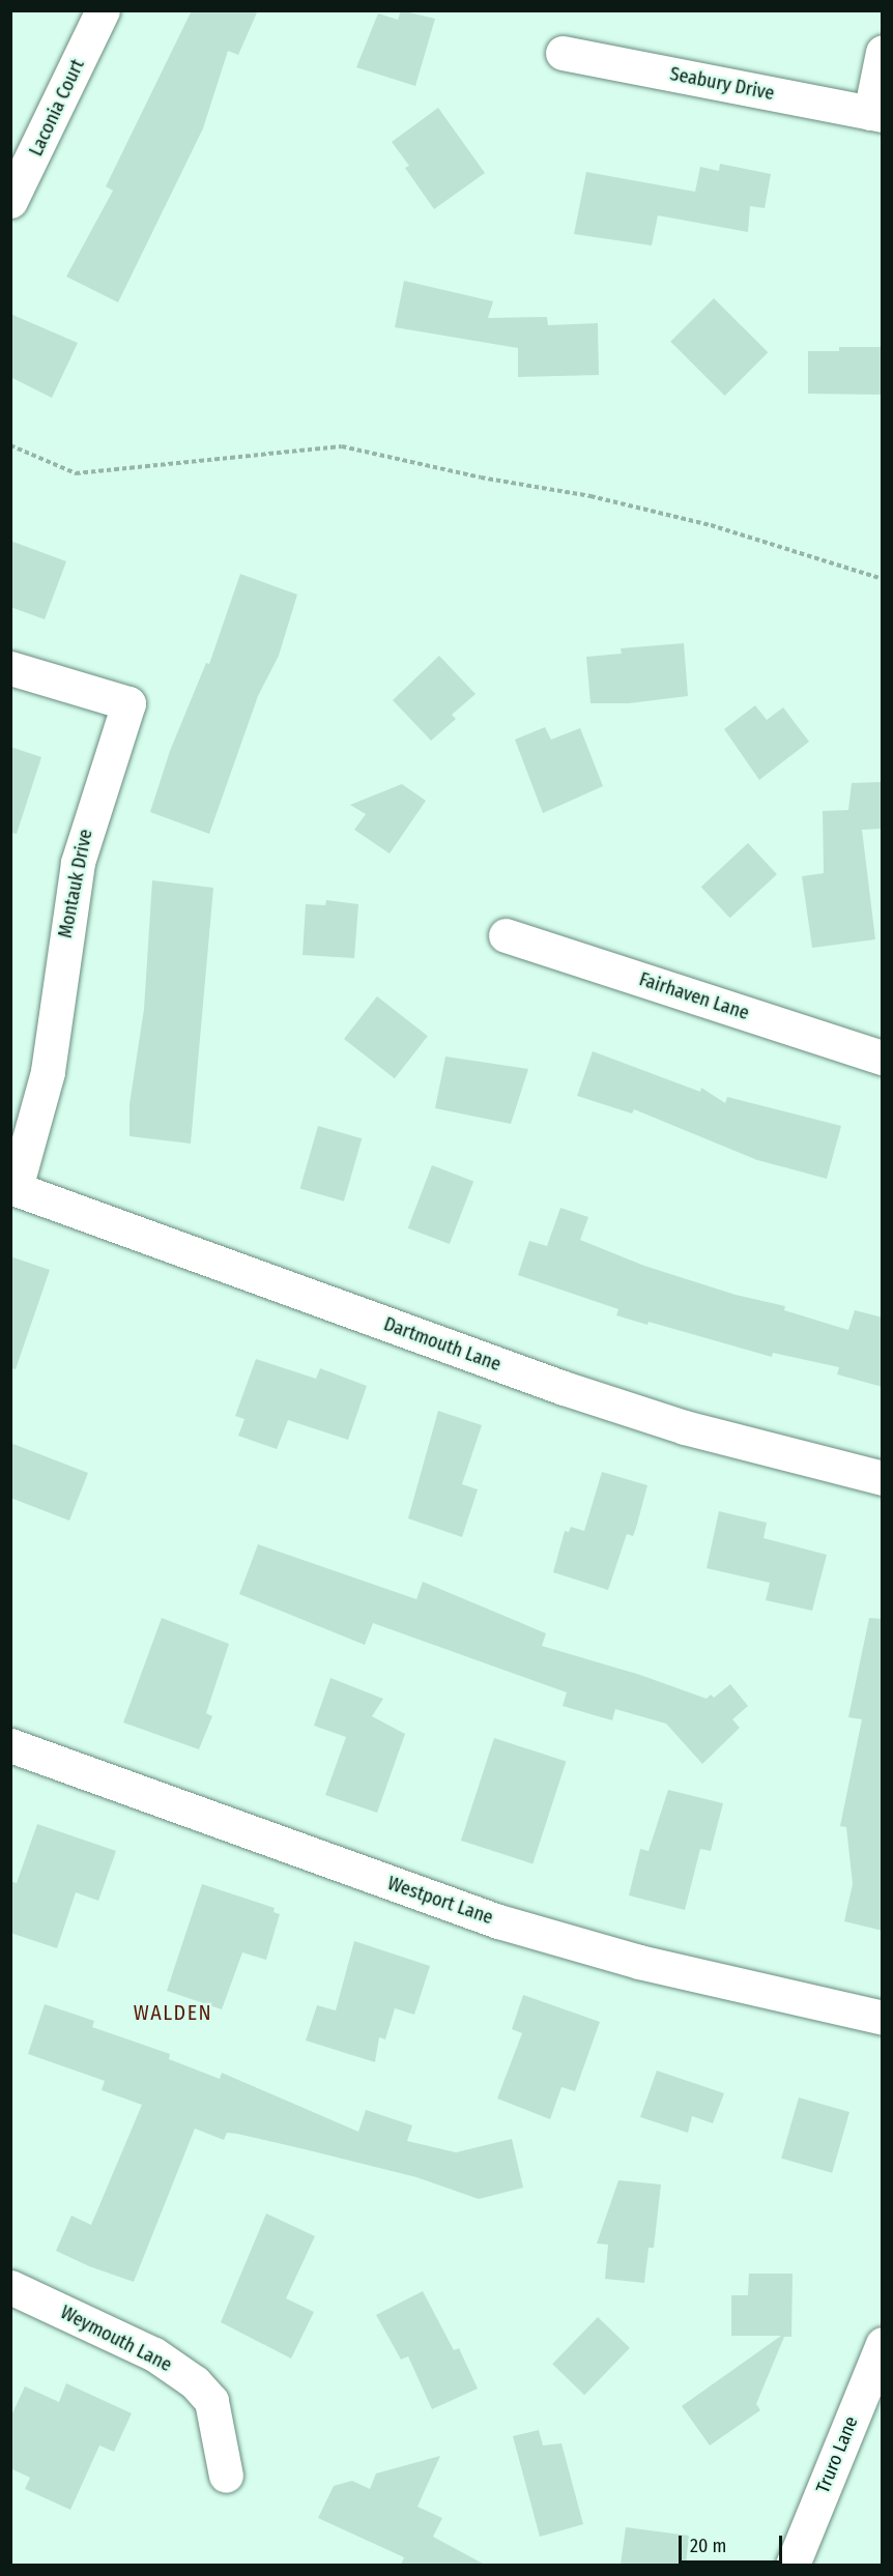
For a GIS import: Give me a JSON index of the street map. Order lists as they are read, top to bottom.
{
  "streets": {
    "street": [
      "Seabury Drive",
      "Laconia Court",
      "Montauk Drive",
      "Fairhaven Lane",
      "Dartmouth Lane",
      "Westport Lane",
      "Weymouth Lane",
      "Truro Lane"
    ]
  },
  "crossings": [
    ["Montauk Drive", "Dartmouth Lane"]
  ],
  "districts": ["WALDEN"],
  "scale_bar": "20 m"
}
